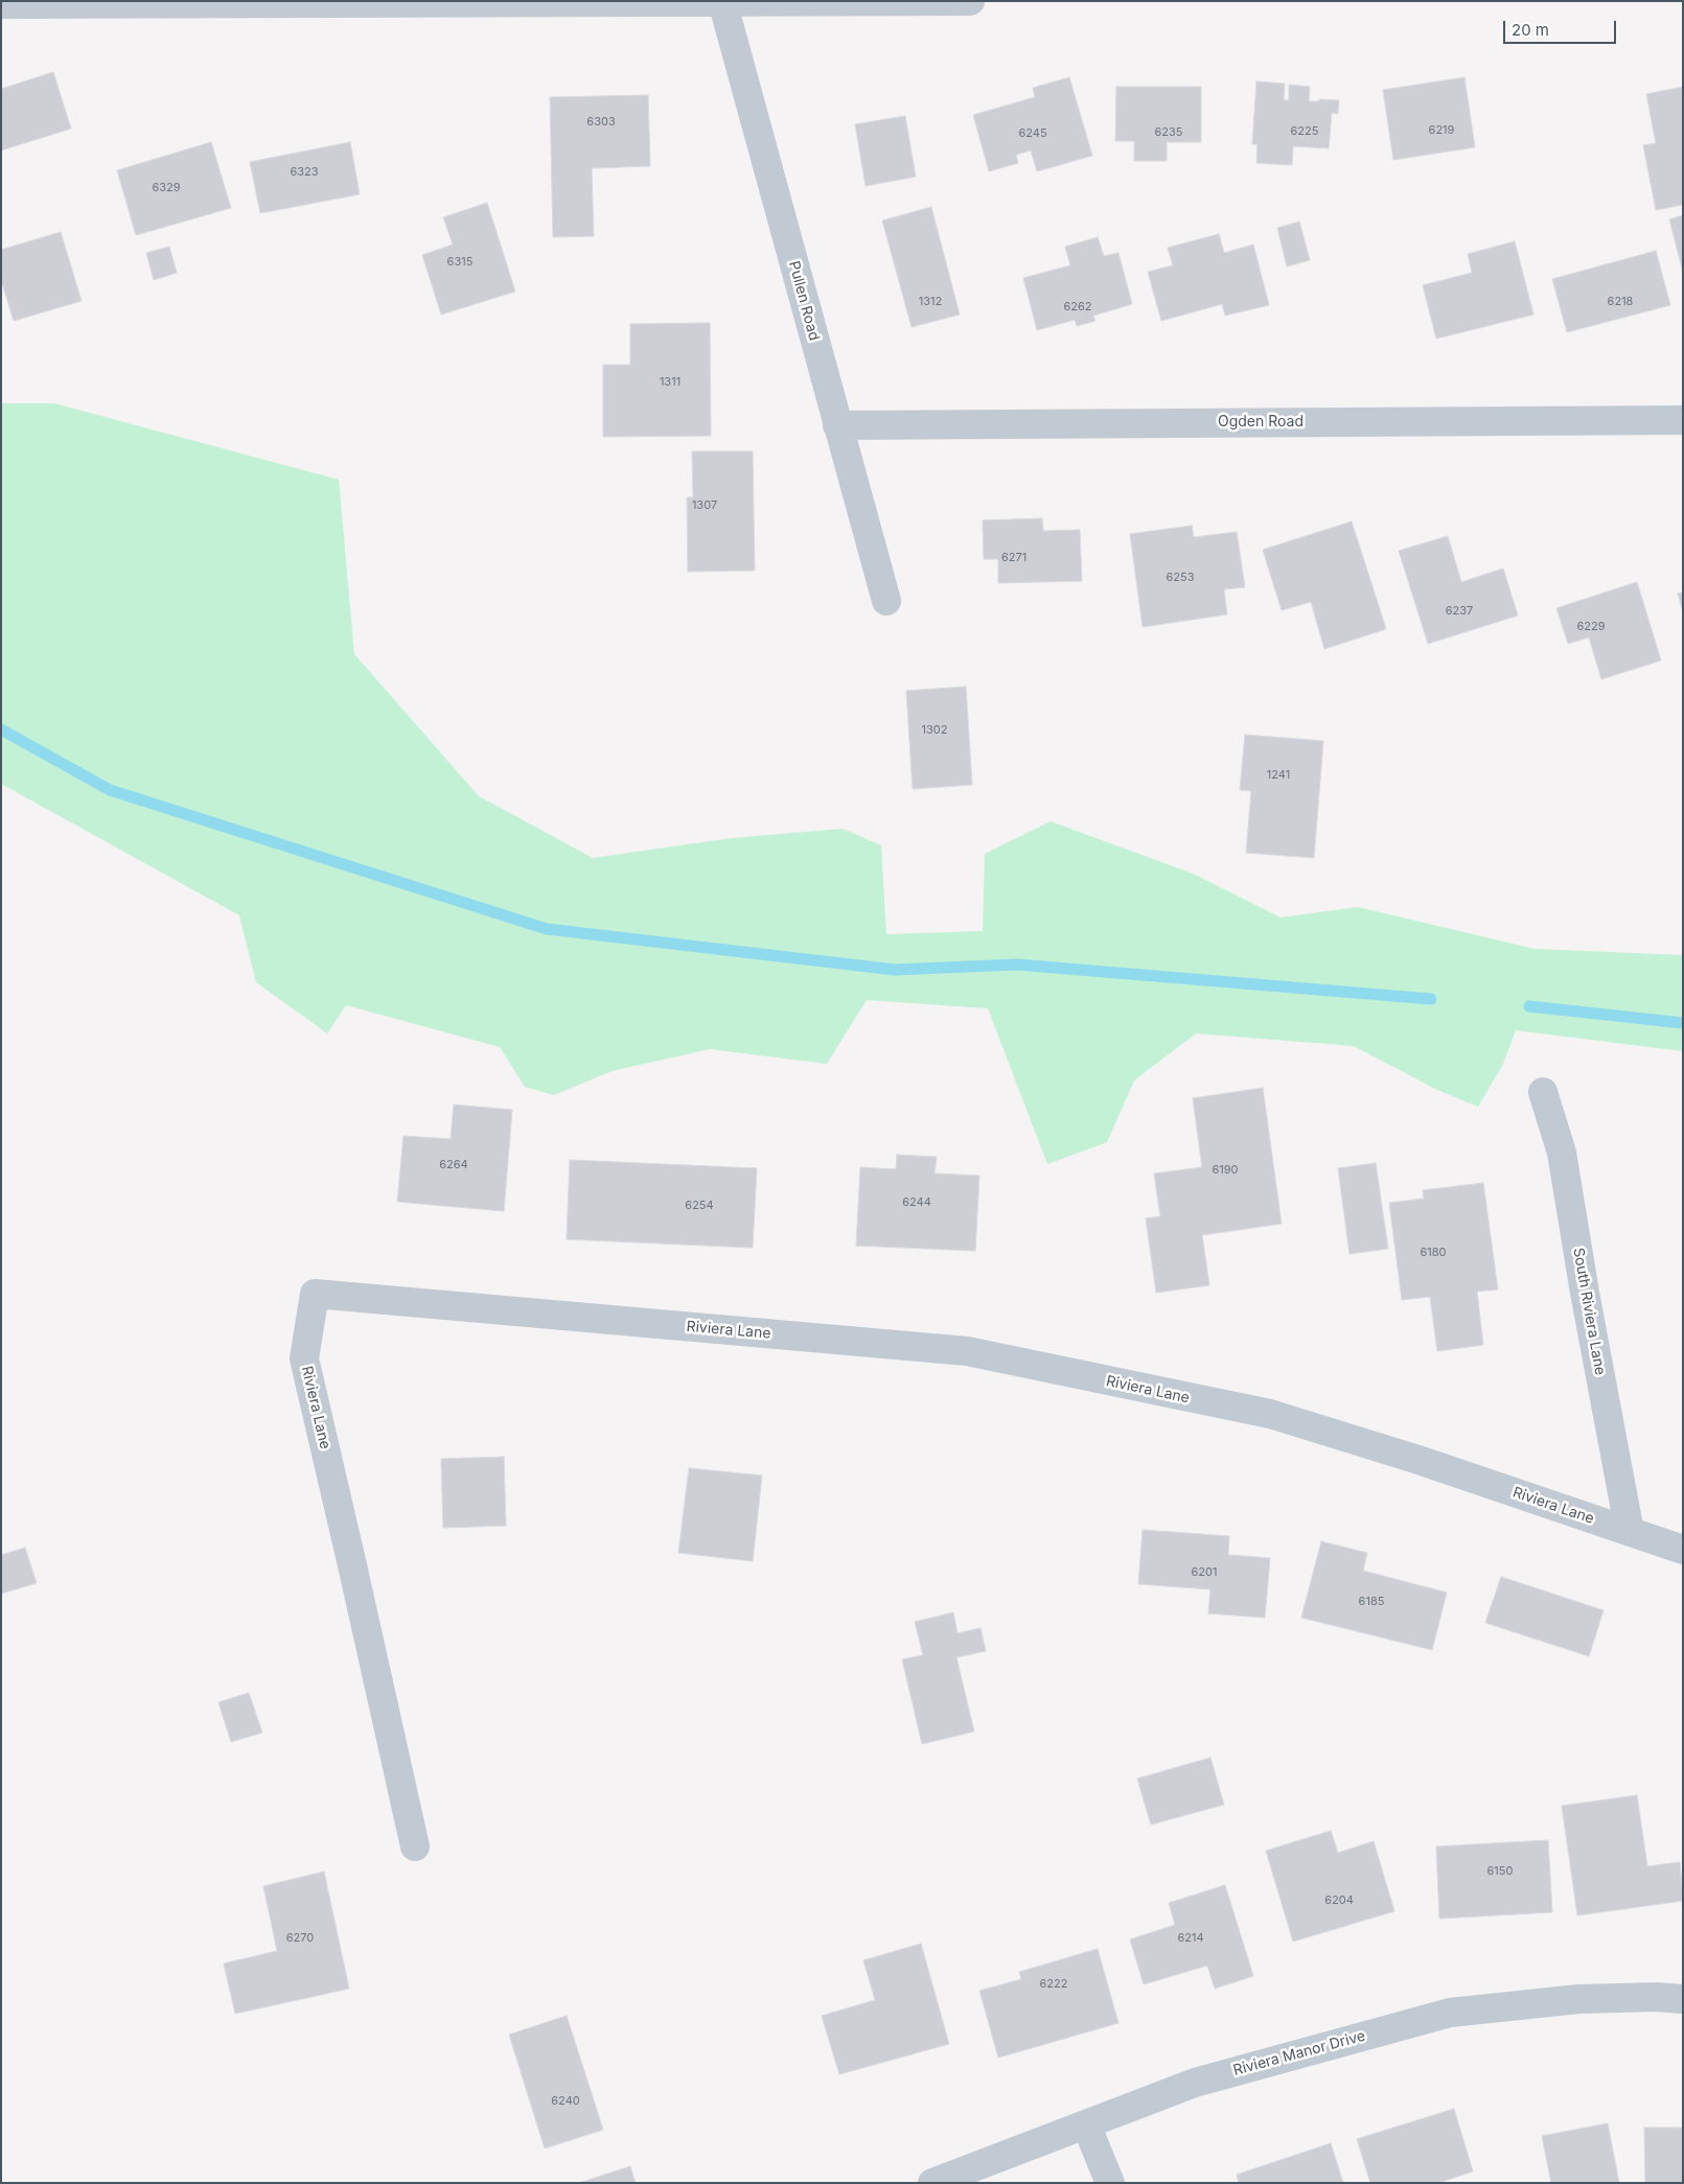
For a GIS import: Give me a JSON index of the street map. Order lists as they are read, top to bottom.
{
  "streets": {
    "street": [
      "Pullen Road",
      "Ogden Road",
      "South Riviera Lane",
      "Riviera Lane",
      "Riviera Manor Drive"
    ]
  },
  "crossings": [
    ["Pullen Road", "Ogden Road"],
    ["South Riviera Lane", "Riviera Lane"]
  ],
  "house_numbers": [
    "6303",
    "6219",
    "6225",
    "6235",
    "6245",
    "6323",
    "6329",
    "6315",
    "1312",
    "6218",
    "6262",
    "1311",
    "1307",
    "6271",
    "6253",
    "6237",
    "6229",
    "1302",
    "1241",
    "6264",
    "6190",
    "6244",
    "6254",
    "6180",
    "6201",
    "6185",
    "6150",
    "6204",
    "6270",
    "6214",
    "6222",
    "6240"
  ],
  "scale_bar": "20 m"
}
